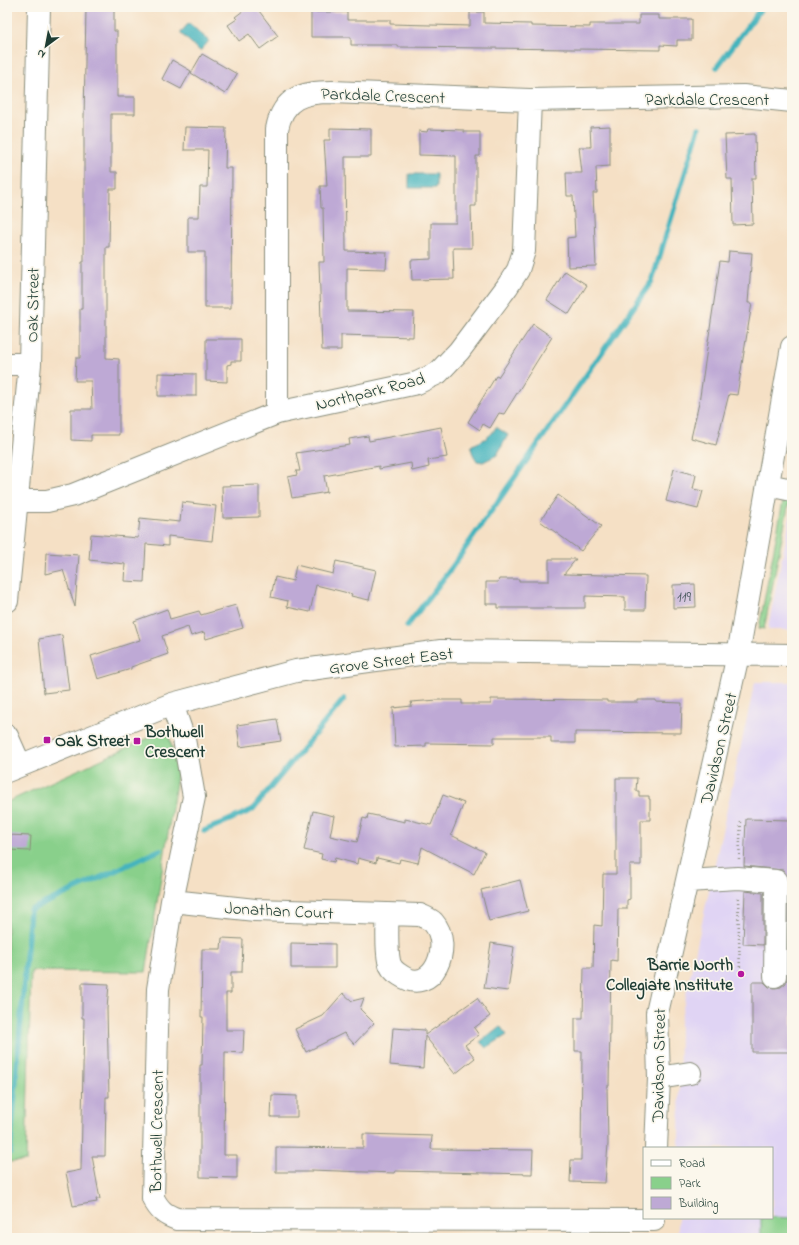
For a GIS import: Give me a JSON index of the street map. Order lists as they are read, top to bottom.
{
  "streets": {
    "street": [
      "Parkdale Crescent",
      "Oak Street",
      "Northpark Road",
      "Grove Street East",
      "Davidson Street",
      "Jonathan Court",
      "Bothwell Crescent"
    ]
  },
  "crossings": [
    ["Parkdale Crescent", "Northpark Road"],
    ["Oak Street", "Northpark Road"],
    ["Grove Street East", "Davidson Street"],
    ["Grove Street East", "Bothwell Crescent"],
    ["Jonathan Court", "Bothwell Crescent"]
  ],
  "places": {
    "transit": ["Oak Street", "Bothwell Crescent"],
    "other": ["Barrie North Collegiate Institute"]
  },
  "house_numbers": ["119"],
  "legend": ["Road", "Park", "Building"],
  "north": "bottom left"
}
